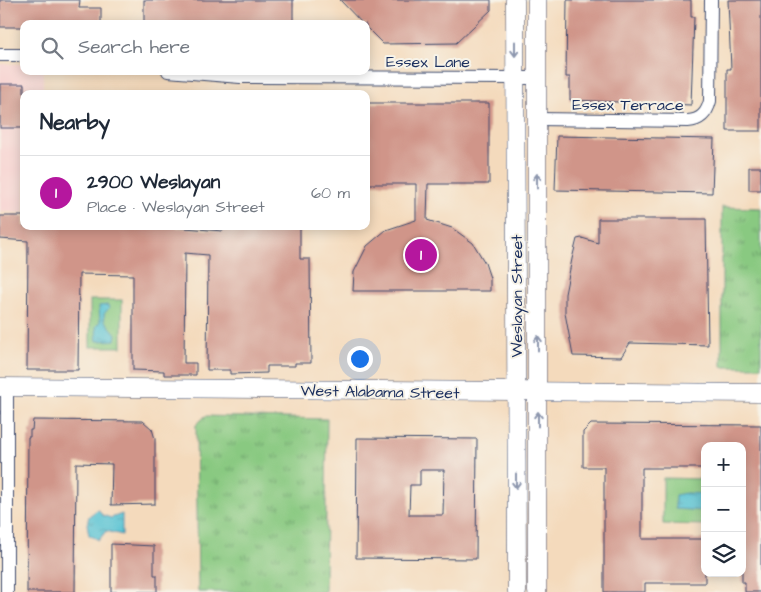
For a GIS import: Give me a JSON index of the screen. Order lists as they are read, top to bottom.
{
  "streets": {
    "main road": ["Weslayan Street", "West Alabama Street"],
    "street": ["Essex Lane", "Essex Terrace"]
  },
  "crossings": [
    ["Essex Lane", "Weslayan Street"],
    ["Essex Terrace", "Weslayan Street"],
    ["Weslayan Street", "West Alabama Street"]
  ],
  "page": {
    "search": "Search here",
    "heading": "Nearby",
    "list": [
      {
        "mark": "1",
        "name": "2900 Weslayan",
        "note": "Place · Weslayan Street",
        "value": "60 m"
      }
    ],
    "pins": "1",
    "map_buttons": ["+", "−"]
  }
}
